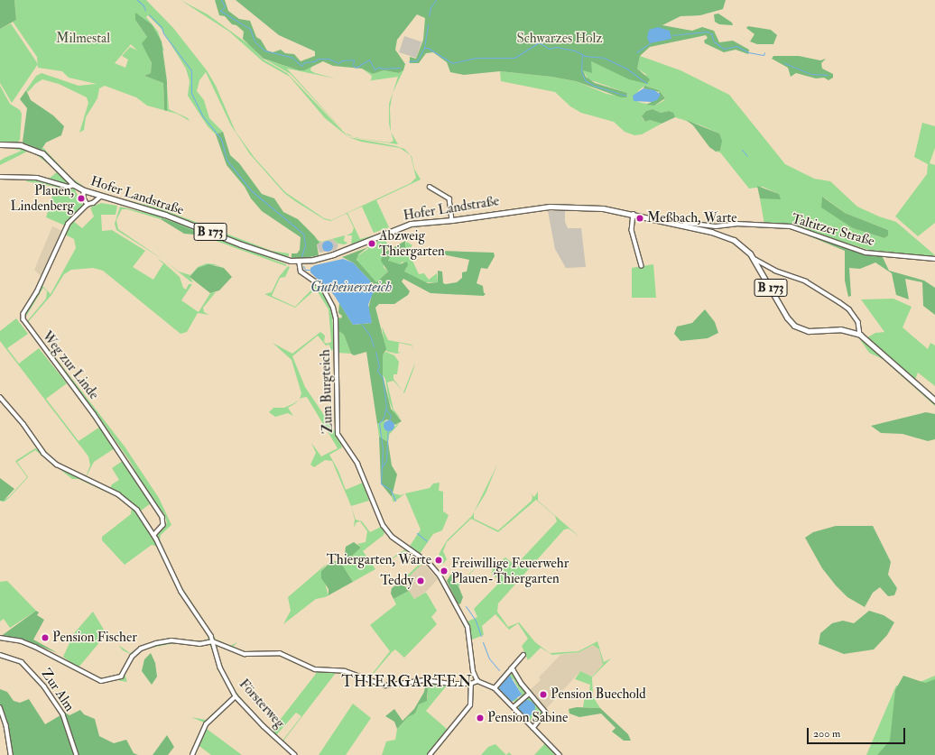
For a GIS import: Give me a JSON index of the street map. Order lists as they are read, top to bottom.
{
  "streets": {
    "main road": ["Hofer Landstraße", "B 173"],
    "street": [
      "Taltitzer Straße",
      "Weg zur Linde",
      "Zum Burgteich",
      "Zur Alm",
      "Försterweg"
    ]
  },
  "crossings": [
    ["Hofer Landstraße", "Taltitzer Straße"],
    ["Hofer Landstraße", "B 173"],
    ["Hofer Landstraße", "Weg zur Linde"],
    ["Hofer Landstraße", "Zum Burgteich"],
    ["Weg zur Linde", "Försterweg"]
  ],
  "districts": ["THIERGARTEN"],
  "water": ["Gutheinersteich"],
  "parks": ["Milmestal", "Schwarzes Holz"],
  "places": [
    "Plauen, Lindenberg",
    "Meßbach, Warte",
    "Abzweig Thiergarten",
    "Thiergarten, Warte",
    "Freiwillige Feuerwehr Plauen-Thiergarten",
    "Teddy",
    "Pension Fischer",
    "Pension Buechold",
    "Pension Sabine"
  ],
  "scale_bar": "200 m"
}
